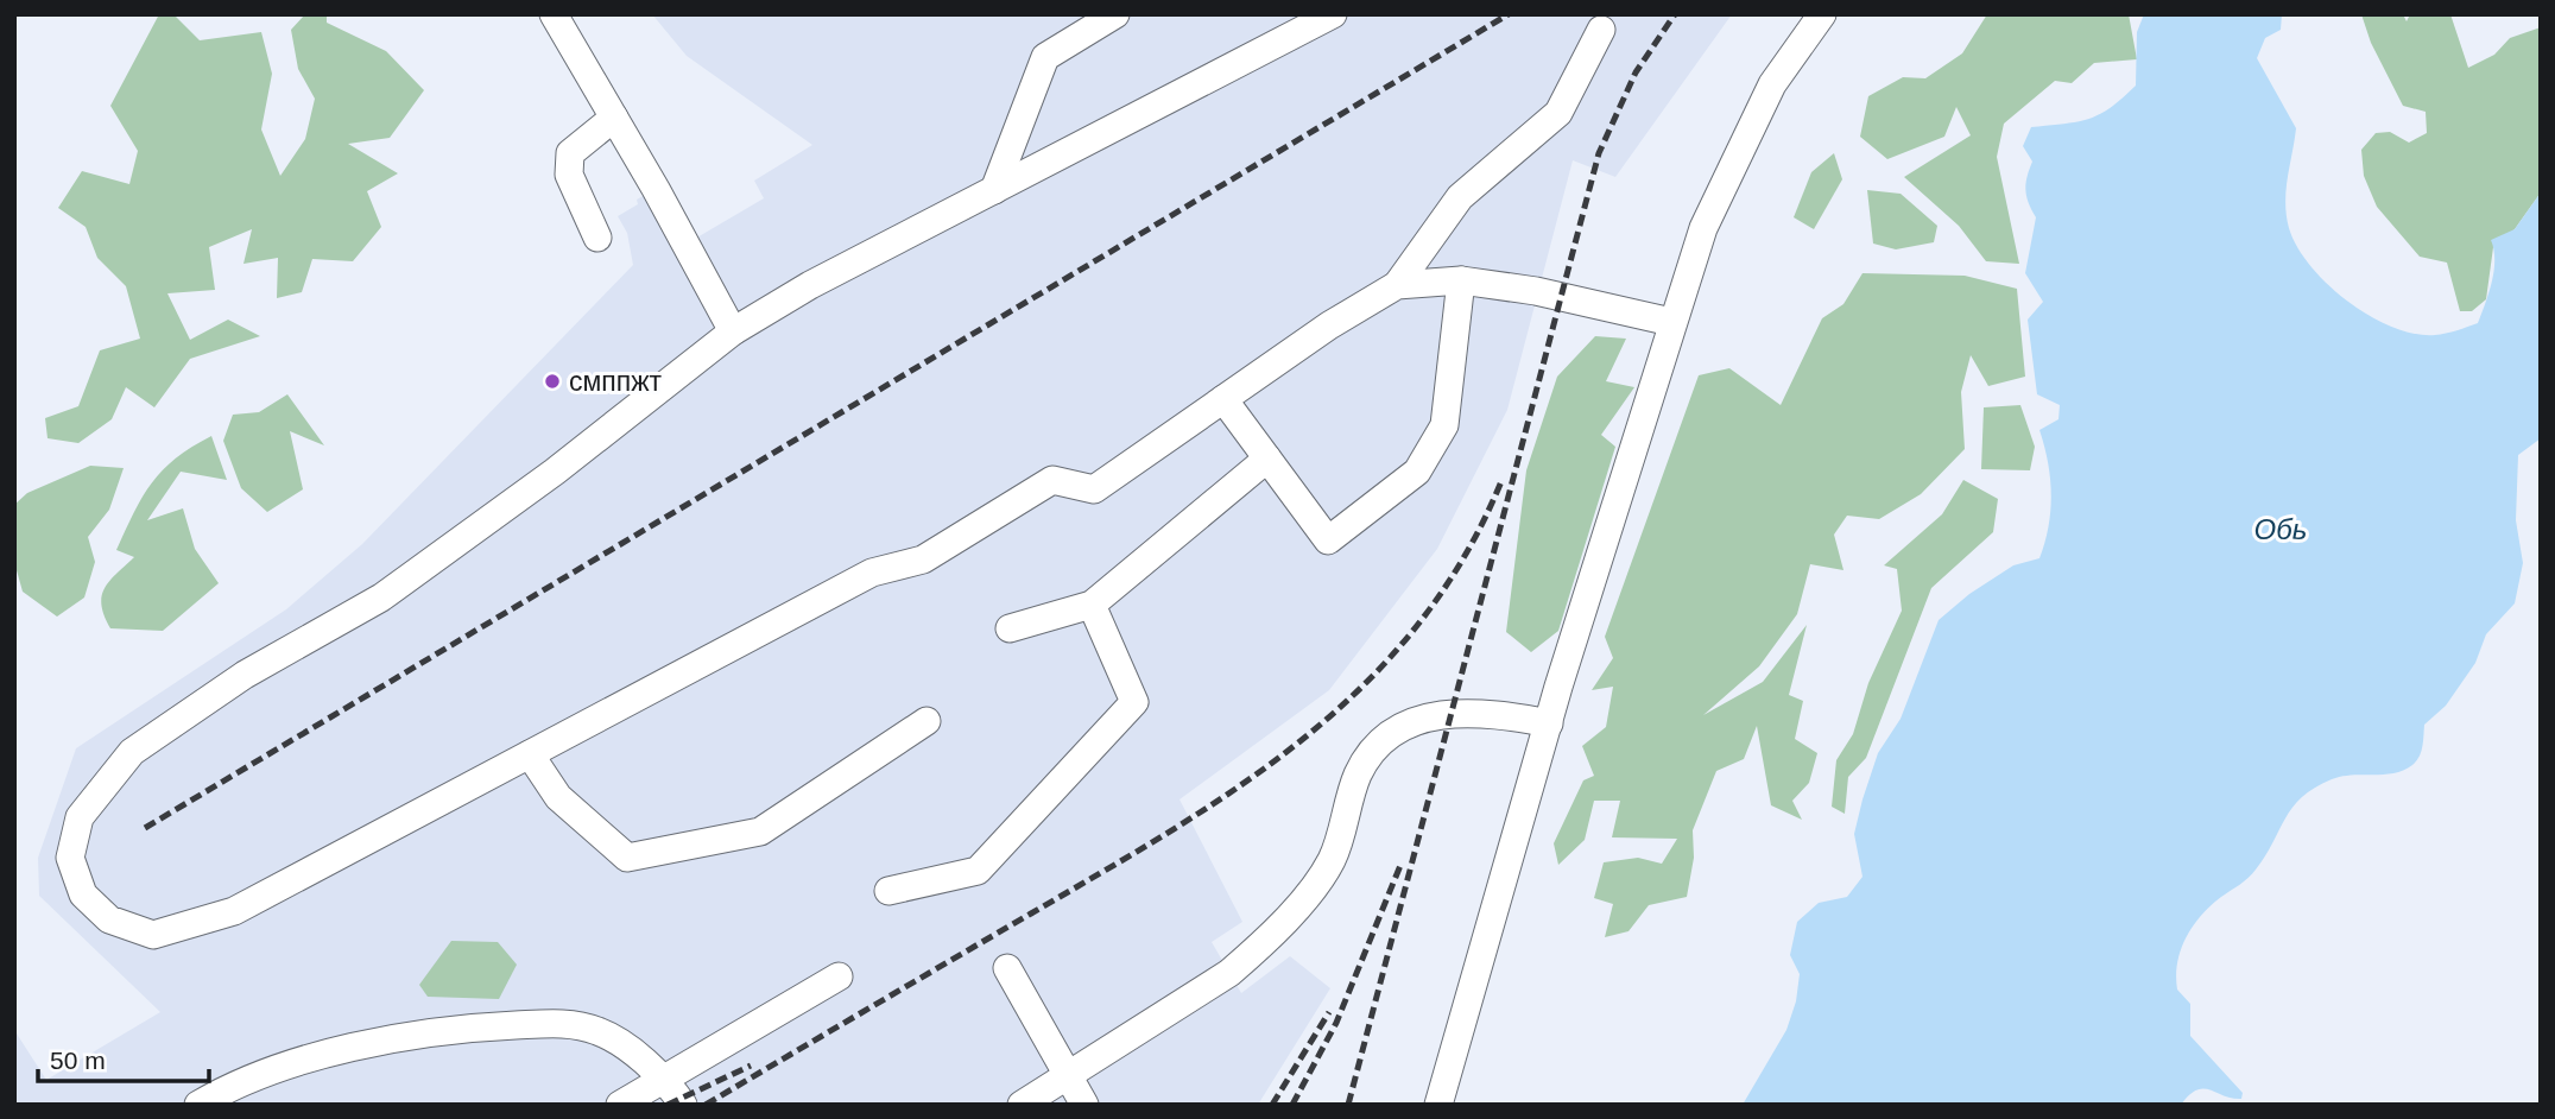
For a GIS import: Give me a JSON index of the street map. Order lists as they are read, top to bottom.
{
  "water": ["Обь"],
  "places": ["смппжт"],
  "scale_bar": "50 m"
}
